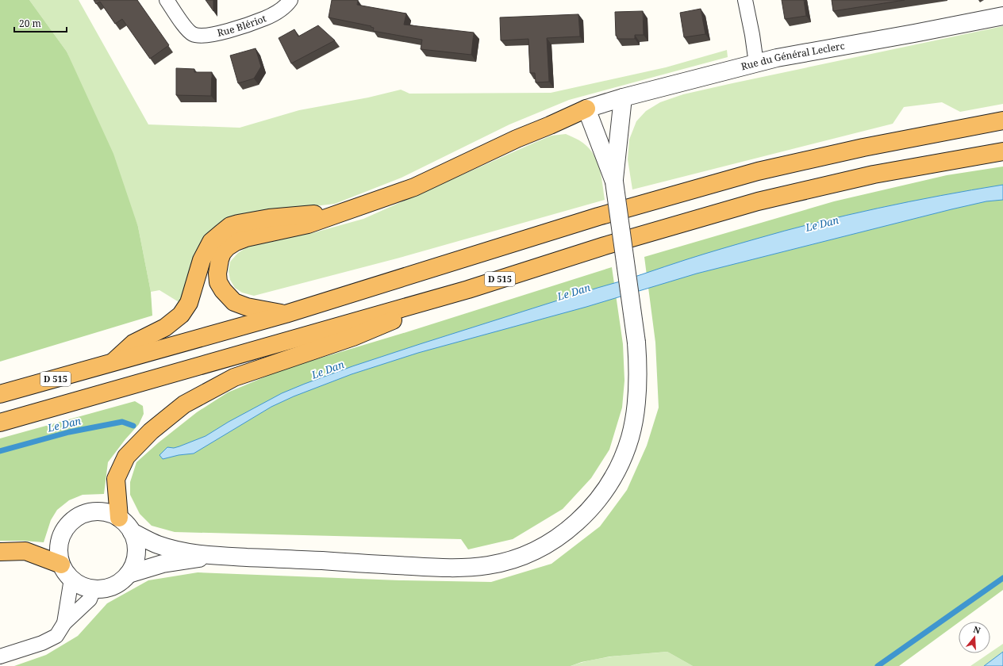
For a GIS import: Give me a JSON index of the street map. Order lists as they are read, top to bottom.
{
  "streets": {
    "highway": ["D 515"],
    "street": ["Rue Blériot", "Rue du Général Leclerc"]
  },
  "water": ["Le Dan"],
  "scale_bar": "20 m",
  "north": "top"
}
